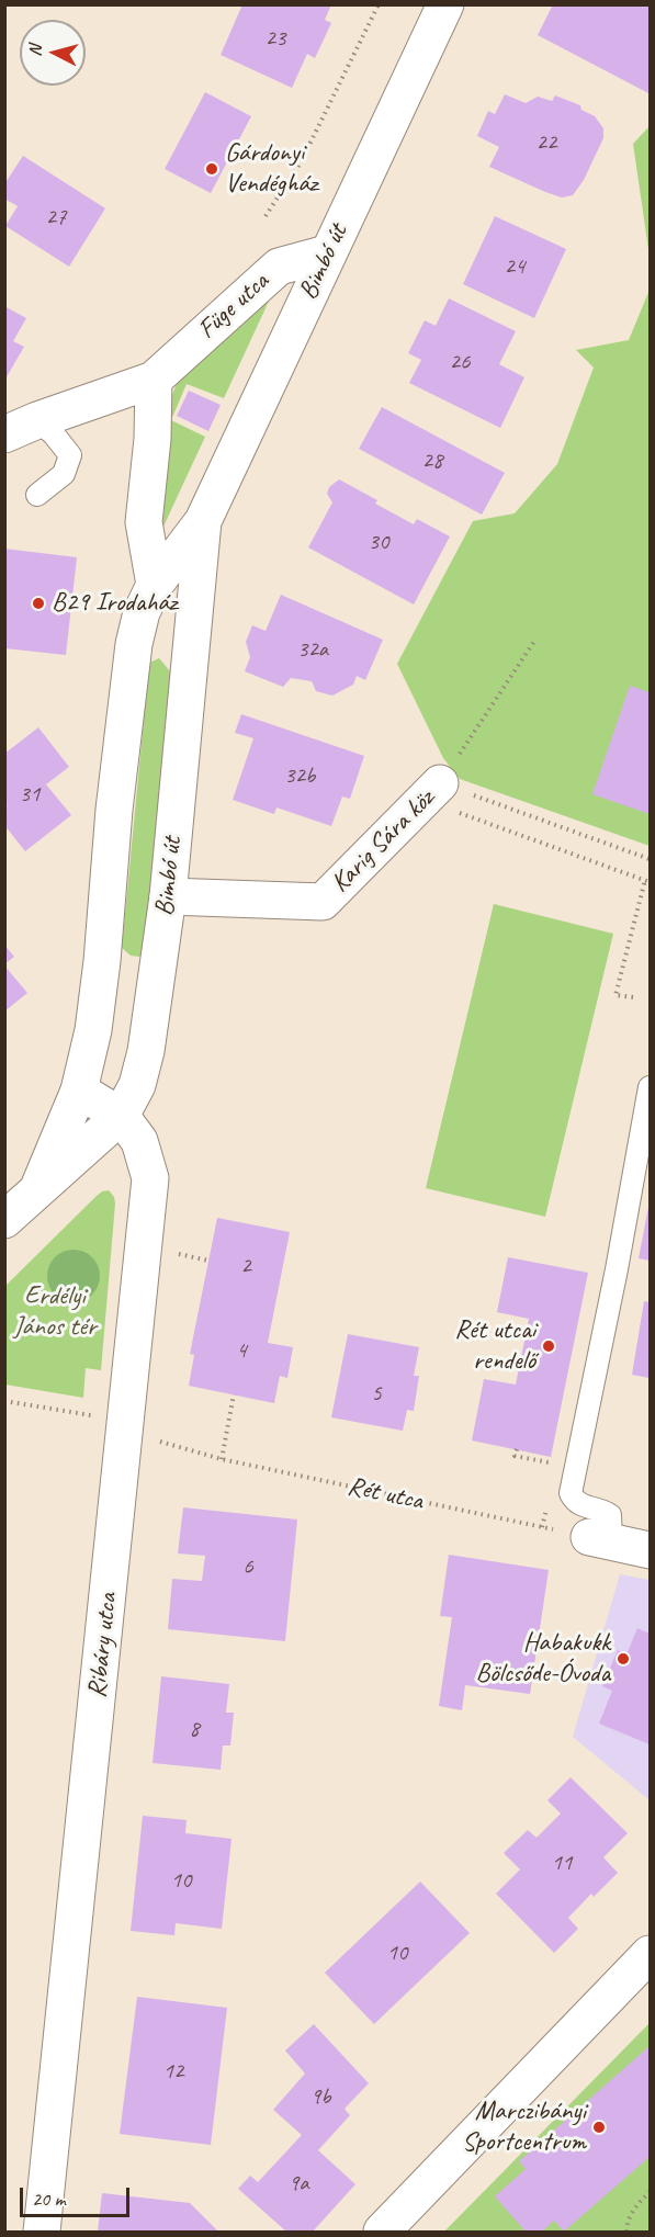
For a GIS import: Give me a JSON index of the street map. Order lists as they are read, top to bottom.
{
  "streets": {
    "street": [
      "Bimbó út",
      "Füge utca",
      "Karig Sára köz",
      "Ribáry utca"
    ],
    "path": ["Rét utca"]
  },
  "crossings": [
    ["Bimbó út", "Füge utca"],
    ["Bimbó út", "Karig Sára köz"],
    ["Bimbó út", "Ribáry utca"],
    ["Rét utca", "Ribáry utca"]
  ],
  "parks": ["Erdélyi János tér"],
  "places": [
    "Gárdonyi Vendégház",
    "B29 Irodaház",
    "Rét utcai rendelő",
    "Habakukk Bölcsőde-Óvoda",
    "Marczibányi Sportcentrum"
  ],
  "house_numbers": [
    "23",
    "22",
    "27",
    "24",
    "26",
    "28",
    "30",
    "32a",
    "32b",
    "31",
    "2",
    "4",
    "5",
    "6",
    "8",
    "11",
    "10",
    "10",
    "12",
    "9b",
    "9a"
  ],
  "scale_bar": "20 m",
  "north": "left"
}
